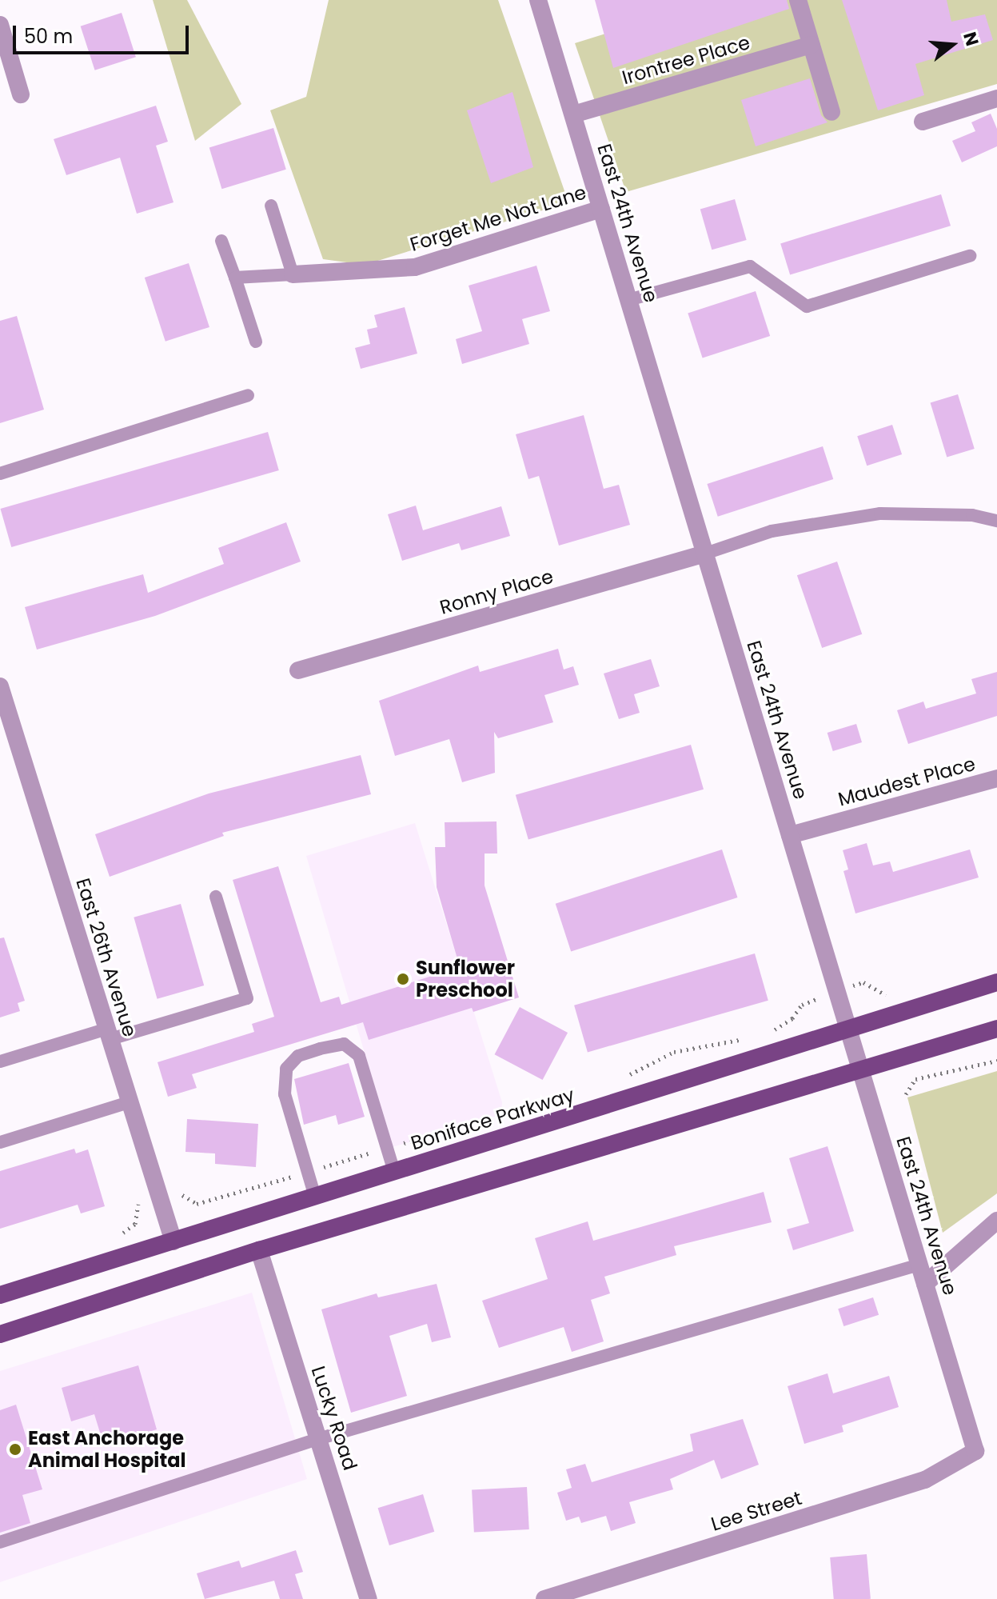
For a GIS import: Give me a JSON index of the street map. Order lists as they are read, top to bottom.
{
  "streets": {
    "main road": ["Boniface Parkway"],
    "street": [
      "Irontree Place",
      "Forget Me Not Lane",
      "East 24th Avenue",
      "Ronny Place",
      "Maudest Place",
      "East 26th Avenue",
      "Lucky Road",
      "Lee Street"
    ]
  },
  "crossings": [
    ["Irontree Place", "East 24th Avenue"],
    ["Forget Me Not Lane", "East 24th Avenue"],
    ["East 24th Avenue", "Ronny Place"],
    ["East 24th Avenue", "Maudest Place"],
    ["East 24th Avenue", "Boniface Parkway"],
    ["East 24th Avenue", "Lee Street"],
    ["East 26th Avenue", "Boniface Parkway"]
  ],
  "places": ["Sunflower Preschool", "East Anchorage Animal Hospital"],
  "scale_bar": "50 m",
  "north": "right"
}
